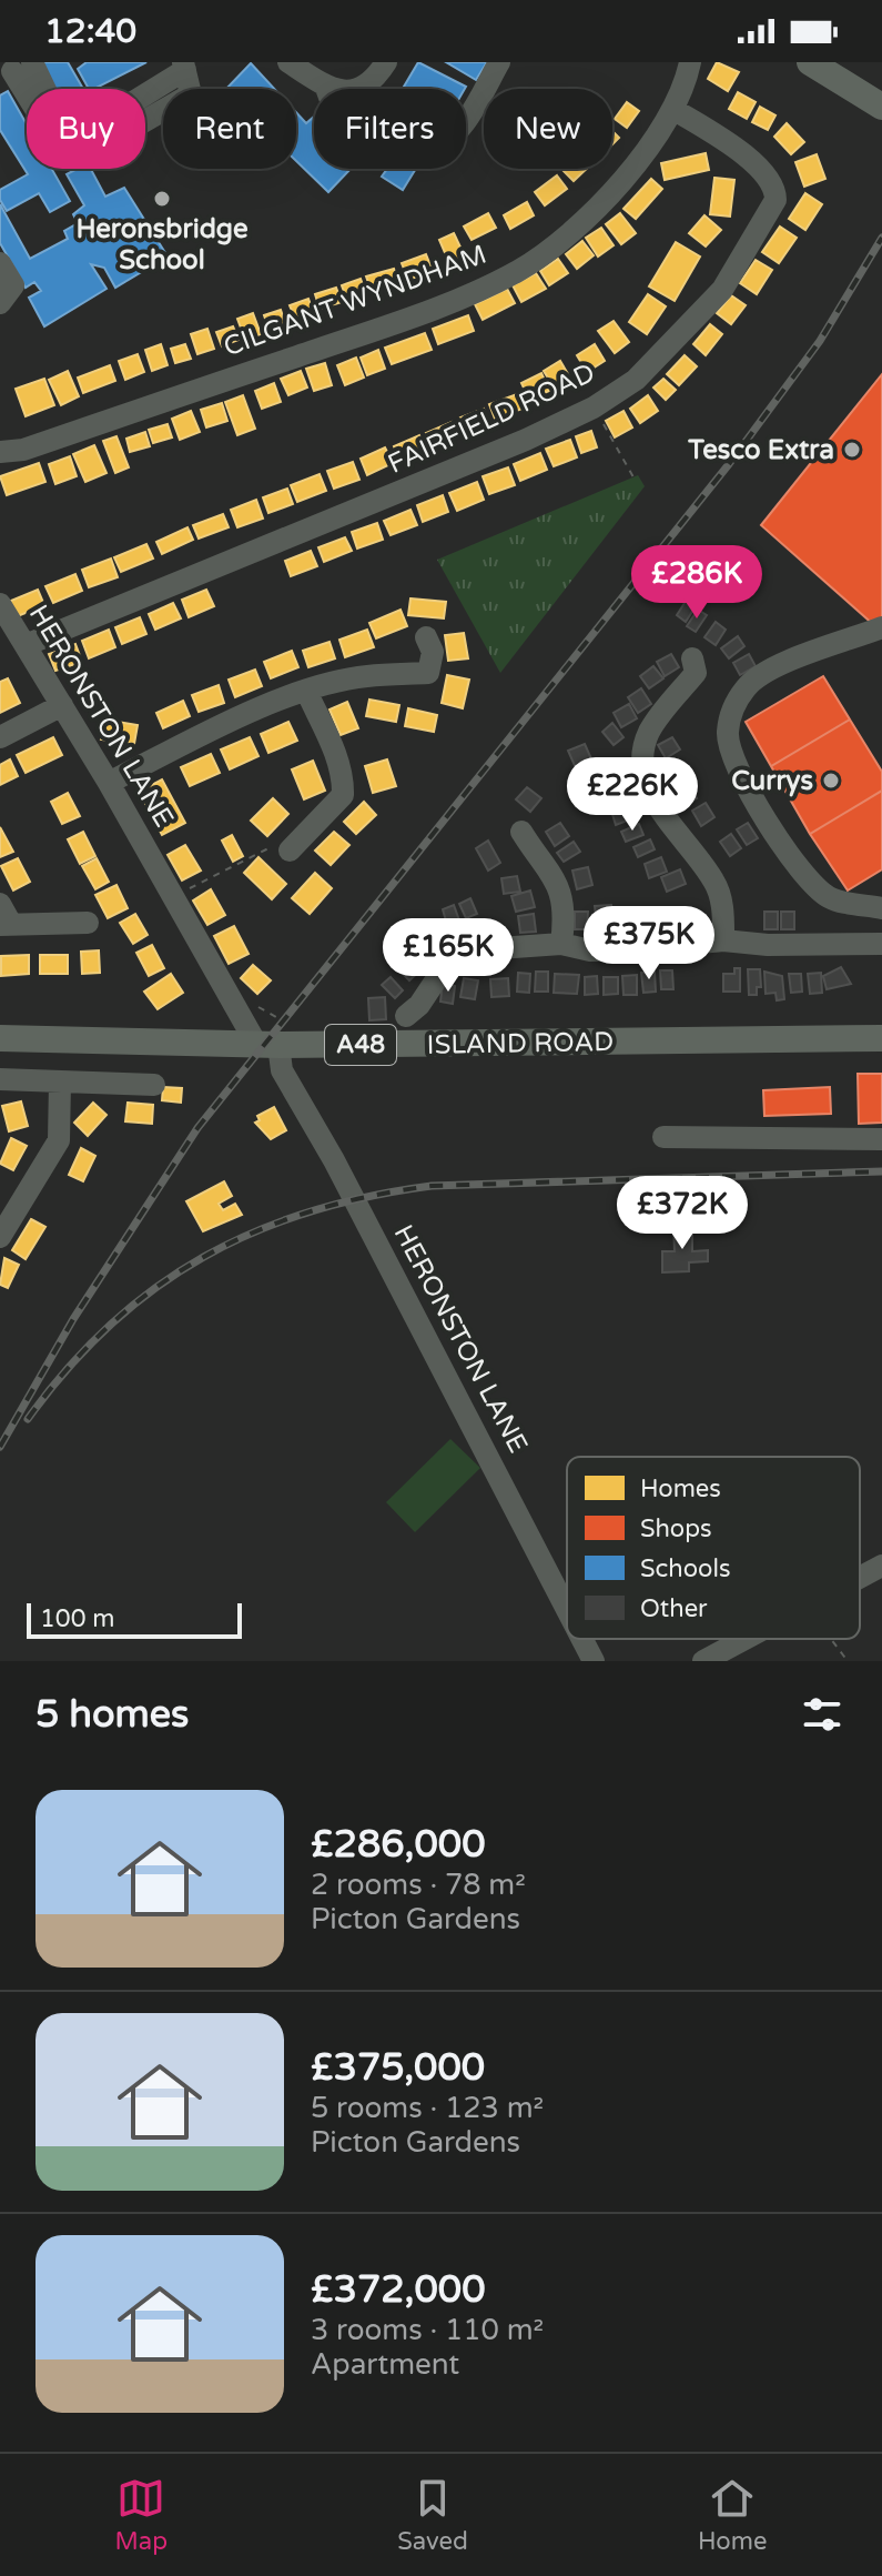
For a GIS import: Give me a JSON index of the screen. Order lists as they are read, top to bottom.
{
  "streets": {
    "main road": ["ISLAND ROAD", "A48"],
    "street": ["CILGANT WYNDHAM", "FAIRFIELD ROAD", "HERONSTON LANE"]
  },
  "crossings": [
    ["CILGANT WYNDHAM", "FAIRFIELD ROAD"],
    ["FAIRFIELD ROAD", "HERONSTON LANE"],
    ["HERONSTON LANE", "ISLAND ROAD"]
  ],
  "places": ["Heronsbridge School", "Tesco Extra", "Currys"],
  "legend": [
    "Homes",
    "Shops",
    "Schools",
    "Other"
  ],
  "scale_bar": "100 m",
  "page": {
    "status": "12:40",
    "chip": [
      "Buy",
      "Rent",
      "Filters",
      "New"
    ],
    "price": [
      "£286K",
      "£226K",
      "£375K",
      "£165K",
      "£372K"
    ],
    "scale": "100 m",
    "heading": "5 homes",
    "list": [
      {
        "name": "£286,000",
        "note": "2 rooms · 78 m² · Picton Gardens"
      },
      {
        "name": "£375,000",
        "note": "5 rooms · 123 m² · Picton Gardens"
      },
      {
        "name": "£372,000",
        "note": "3 rooms · 110 m² · Apartment"
      }
    ],
    "tabs": ["Map", "Saved", "Home"]
  }
}
